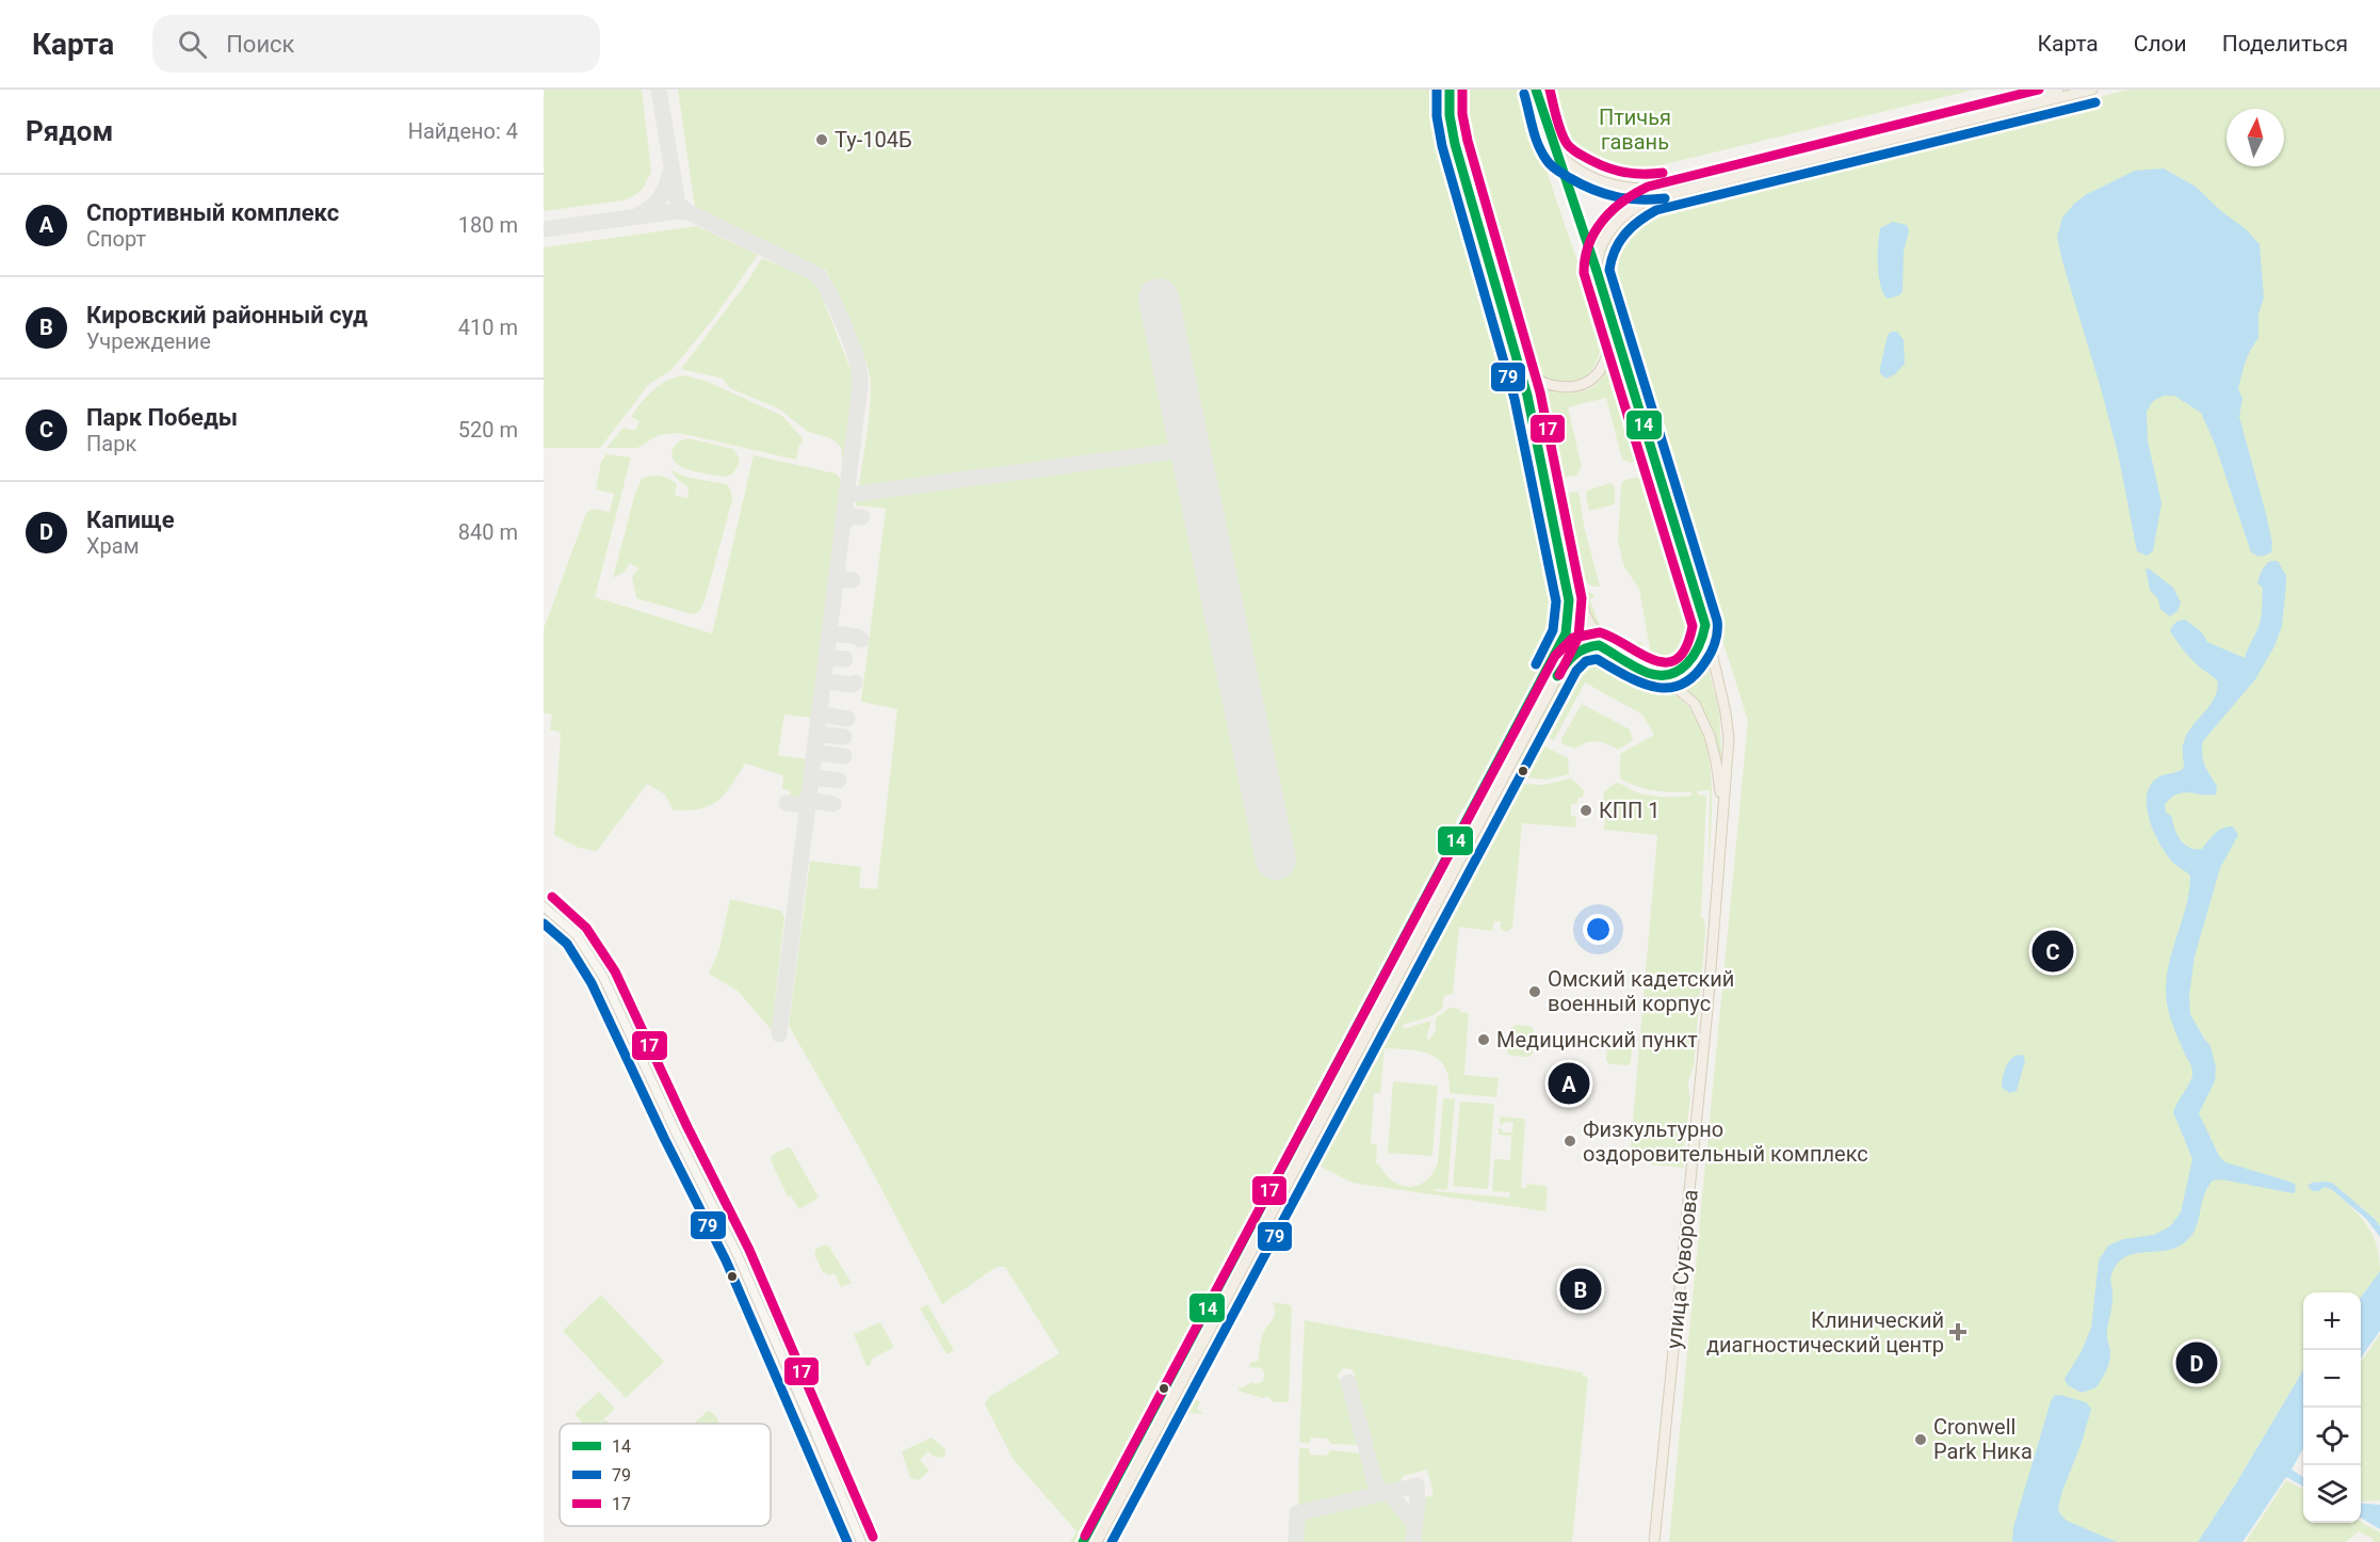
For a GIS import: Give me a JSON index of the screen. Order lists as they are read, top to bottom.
{
  "streets": {
    "main road": ["улица Суворова"]
  },
  "parks": ["Птичья гавань"],
  "places": {
    "other": [
      "Ту-104Б",
      "КПП 1",
      "Омский кадетский военный корпус",
      "Медицинский пункт",
      "Физкультурно оздоровительный комплекс",
      "Cronwell Park Ника"
    ],
    "health": ["Клинический диагностический центр"]
  },
  "lines": ["transit line 14", "transit line 79", "transit line 17"],
  "legend": ["14", "79", "17"],
  "north": "top",
  "page": {
    "header": "Карта",
    "search": "Поиск",
    "nav": ["Карта", "Слои", "Поделиться"],
    "heading": ["Рядом", "Найдено: 4"],
    "list": [
      {
        "mark": "A",
        "name": "Спортивный комплекс",
        "note": "Спорт",
        "value": "180 m"
      },
      {
        "mark": "B",
        "name": "Кировский районный суд",
        "note": "Учреждение",
        "value": "410 m"
      },
      {
        "mark": "C",
        "name": "Парк Победы",
        "note": "Парк",
        "value": "520 m"
      },
      {
        "mark": "D",
        "name": "Капище",
        "note": "Храм",
        "value": "840 m"
      }
    ],
    "pins": [
      "C",
      "A",
      "B",
      "D"
    ],
    "map_buttons": ["+", "−"]
  }
}
